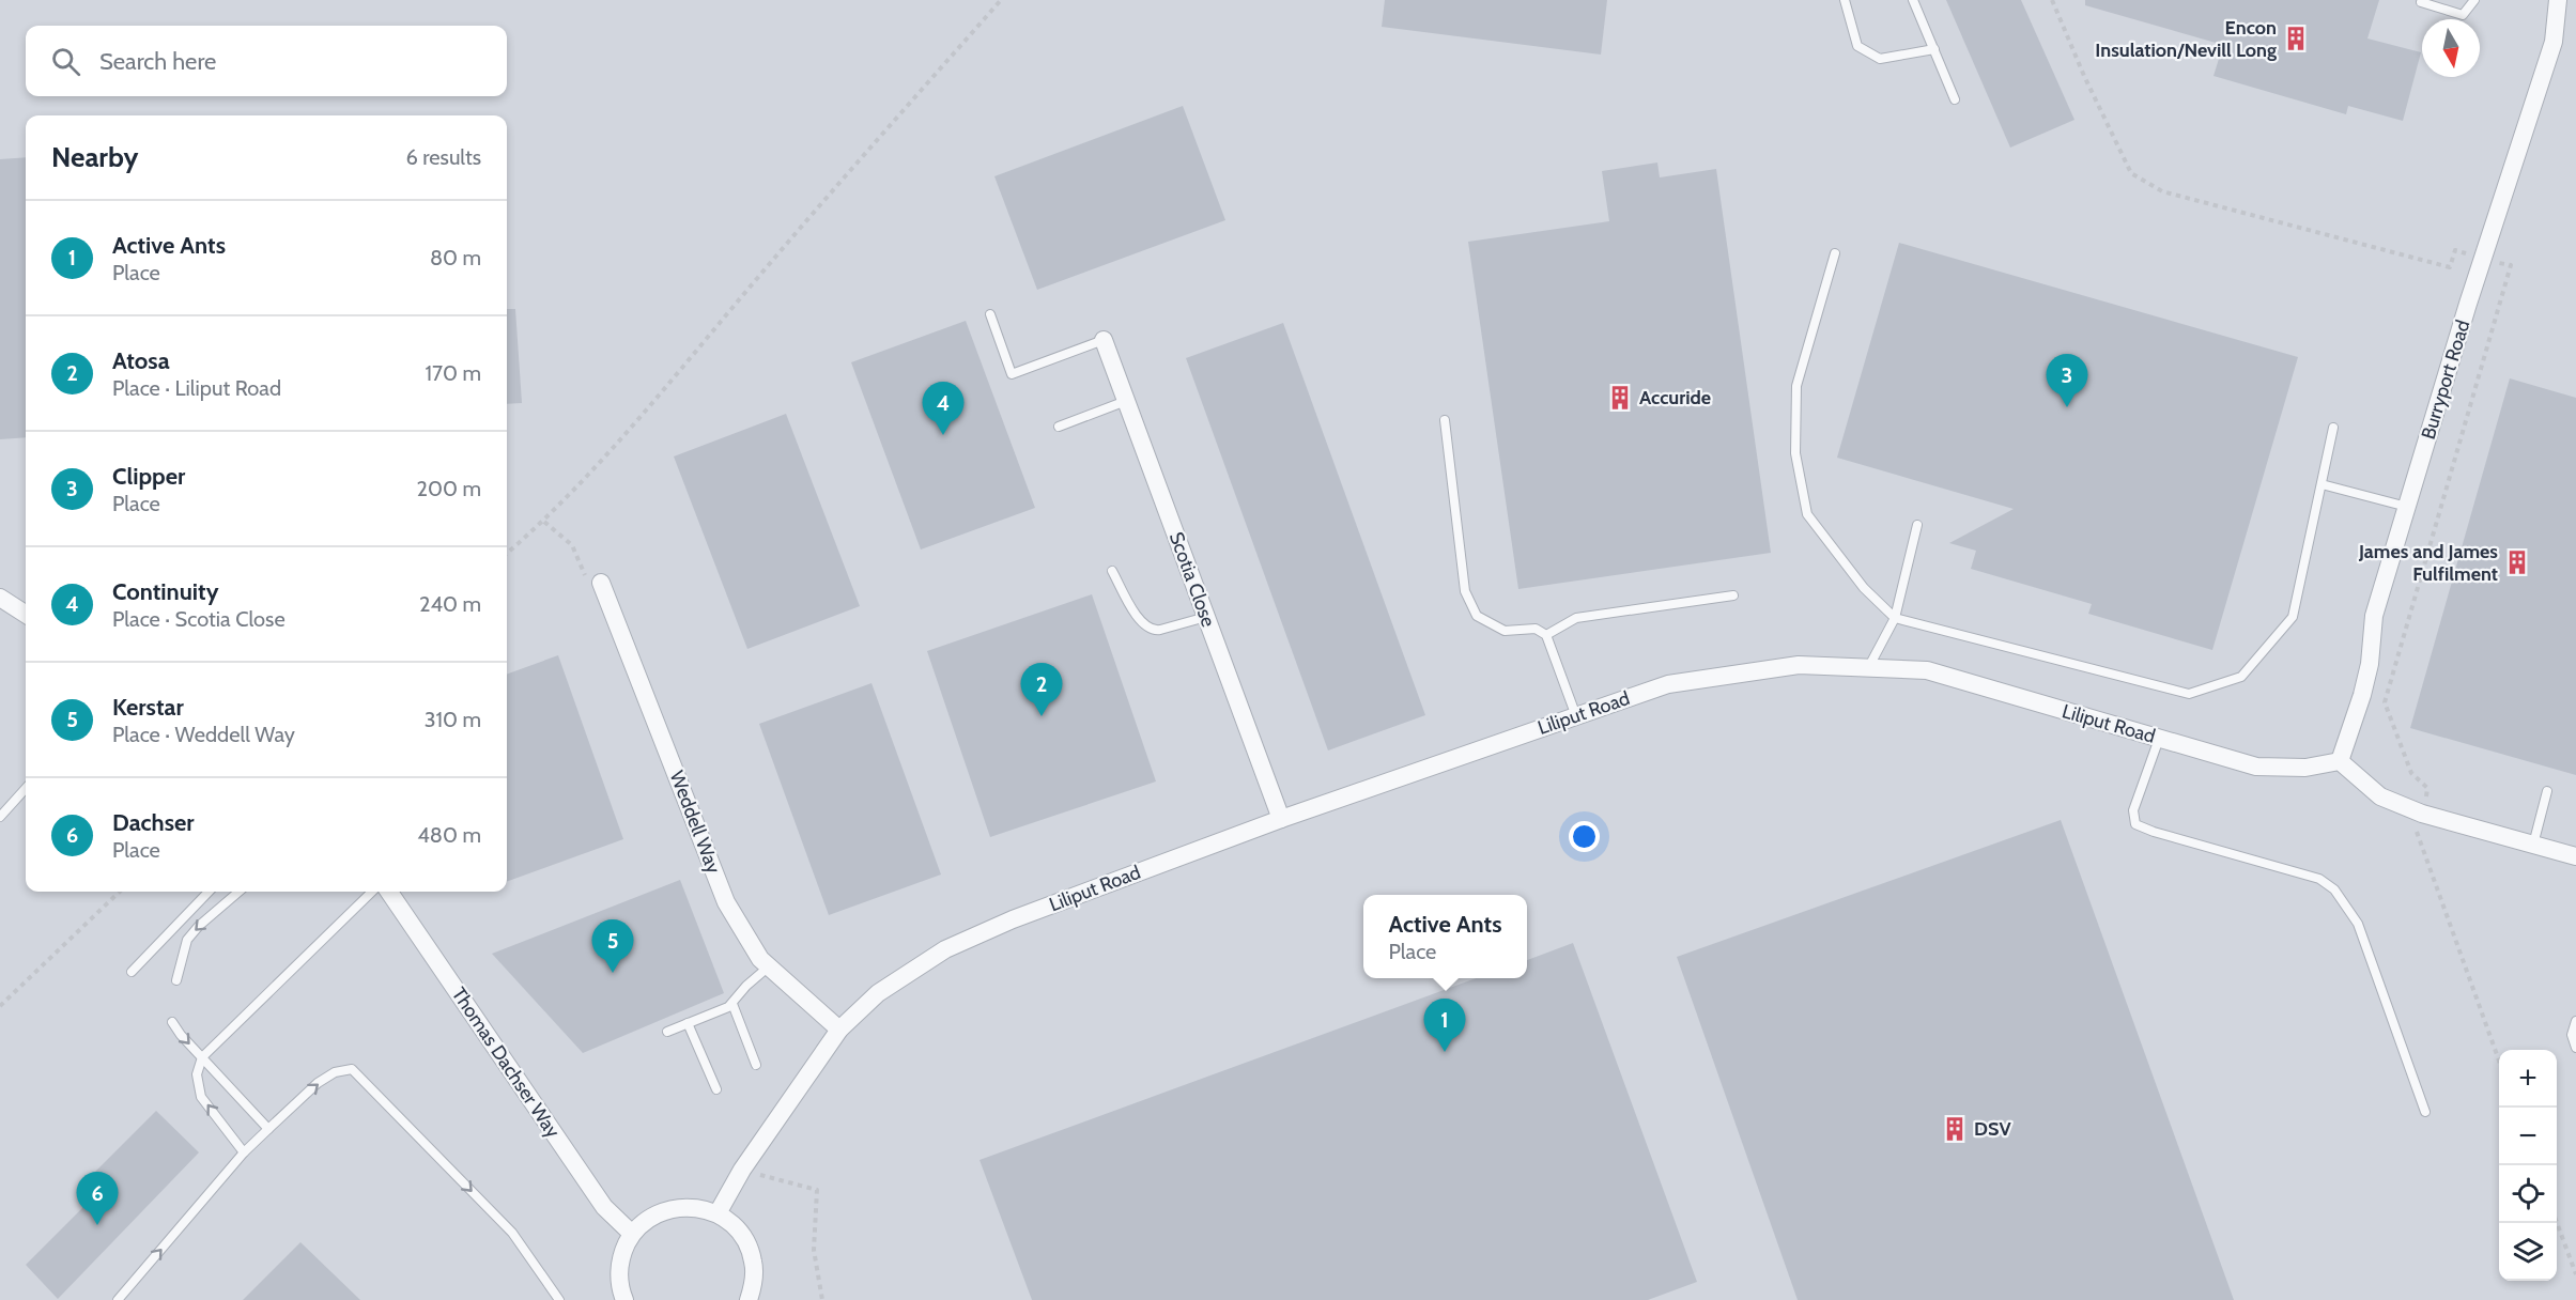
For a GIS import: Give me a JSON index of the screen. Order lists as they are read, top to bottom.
{
  "streets": {
    "street": [
      "Burryport Road",
      "Scotia Close",
      "Liliput Road",
      "Weddell Way",
      "Thomas Dachser Way"
    ]
  },
  "crossings": [
    ["Burryport Road", "Liliput Road"],
    ["Scotia Close", "Liliput Road"],
    ["Liliput Road", "Weddell Way"]
  ],
  "places": {
    "building": [
      "Encon Insulation/Nevill Long",
      "Accuride",
      "James and James Fulfilment",
      "DSV"
    ]
  },
  "north": "bottom",
  "page": {
    "search": "Search here",
    "heading": ["Nearby", "6 results"],
    "list": [
      {
        "mark": "1",
        "name": "Active Ants",
        "note": "Place",
        "value": "80 m"
      },
      {
        "mark": "2",
        "name": "Atosa",
        "note": "Place · Liliput Road",
        "value": "170 m"
      },
      {
        "mark": "3",
        "name": "Clipper",
        "note": "Place",
        "value": "200 m"
      },
      {
        "mark": "4",
        "name": "Continuity",
        "note": "Place · Scotia Close",
        "value": "240 m"
      },
      {
        "mark": "5",
        "name": "Kerstar",
        "note": "Place · Weddell Way",
        "value": "310 m"
      },
      {
        "mark": "6",
        "name": "Dachser",
        "note": "Place",
        "value": "480 m"
      }
    ],
    "pins": [
      "3",
      "4",
      "2",
      "5",
      "1",
      "6"
    ],
    "popup": ["Active Ants", "Place"],
    "map_buttons": ["+", "−"]
  }
}
